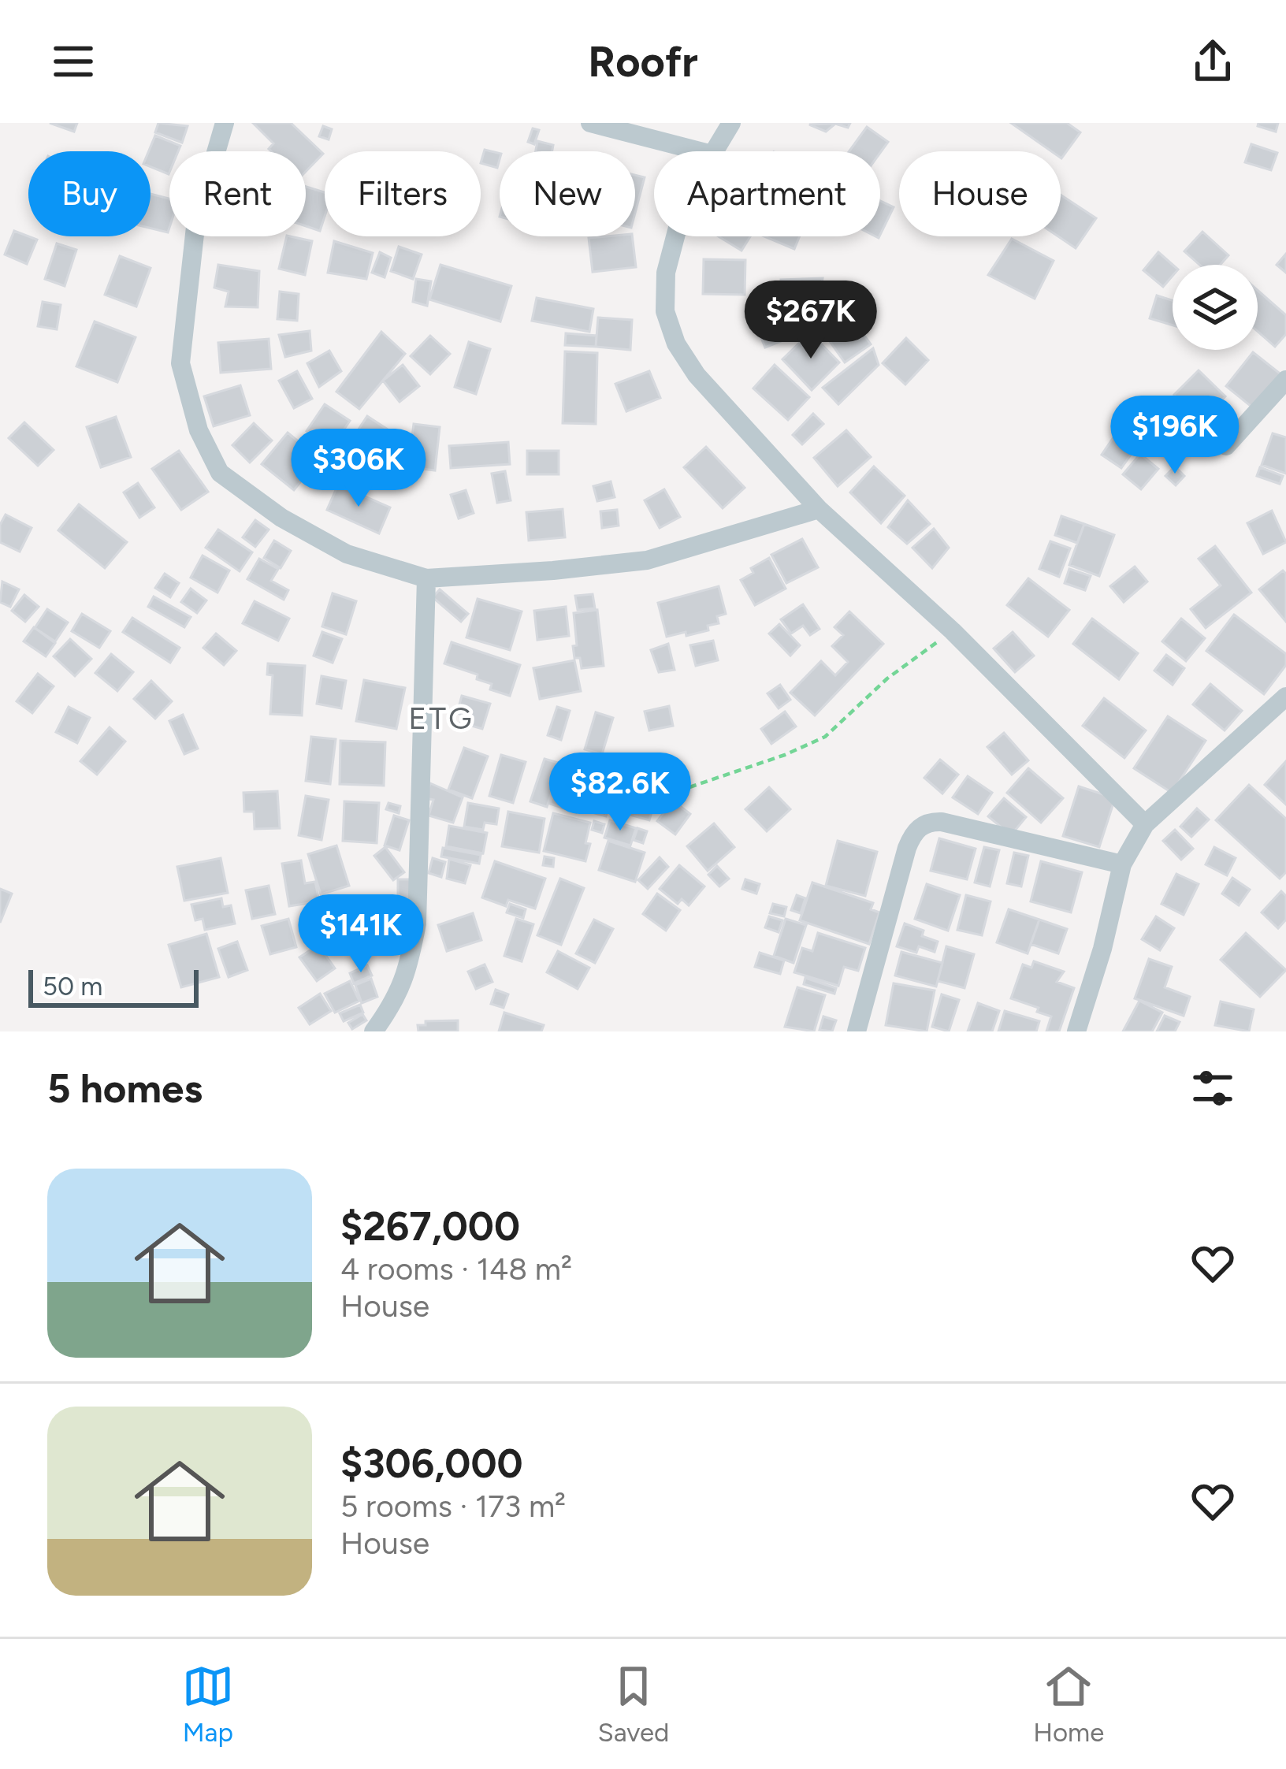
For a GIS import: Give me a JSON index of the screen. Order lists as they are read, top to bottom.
{
  "districts": ["ETG"],
  "scale_bar": "50 m",
  "page": {
    "header": "Roofr",
    "chip": [
      "Buy",
      "Rent",
      "Filters",
      "New",
      "Apartment",
      "House"
    ],
    "price": [
      "$267K",
      "$196K",
      "$306K",
      "$82.6K",
      "$141K"
    ],
    "scale": "50 m",
    "heading": "5 homes",
    "list": [
      {
        "name": "$267,000",
        "note": "4 rooms · 148 m² · House"
      },
      {
        "name": "$306,000",
        "note": "5 rooms · 173 m² · House"
      }
    ],
    "tabs": ["Map", "Saved", "Home"]
  }
}
